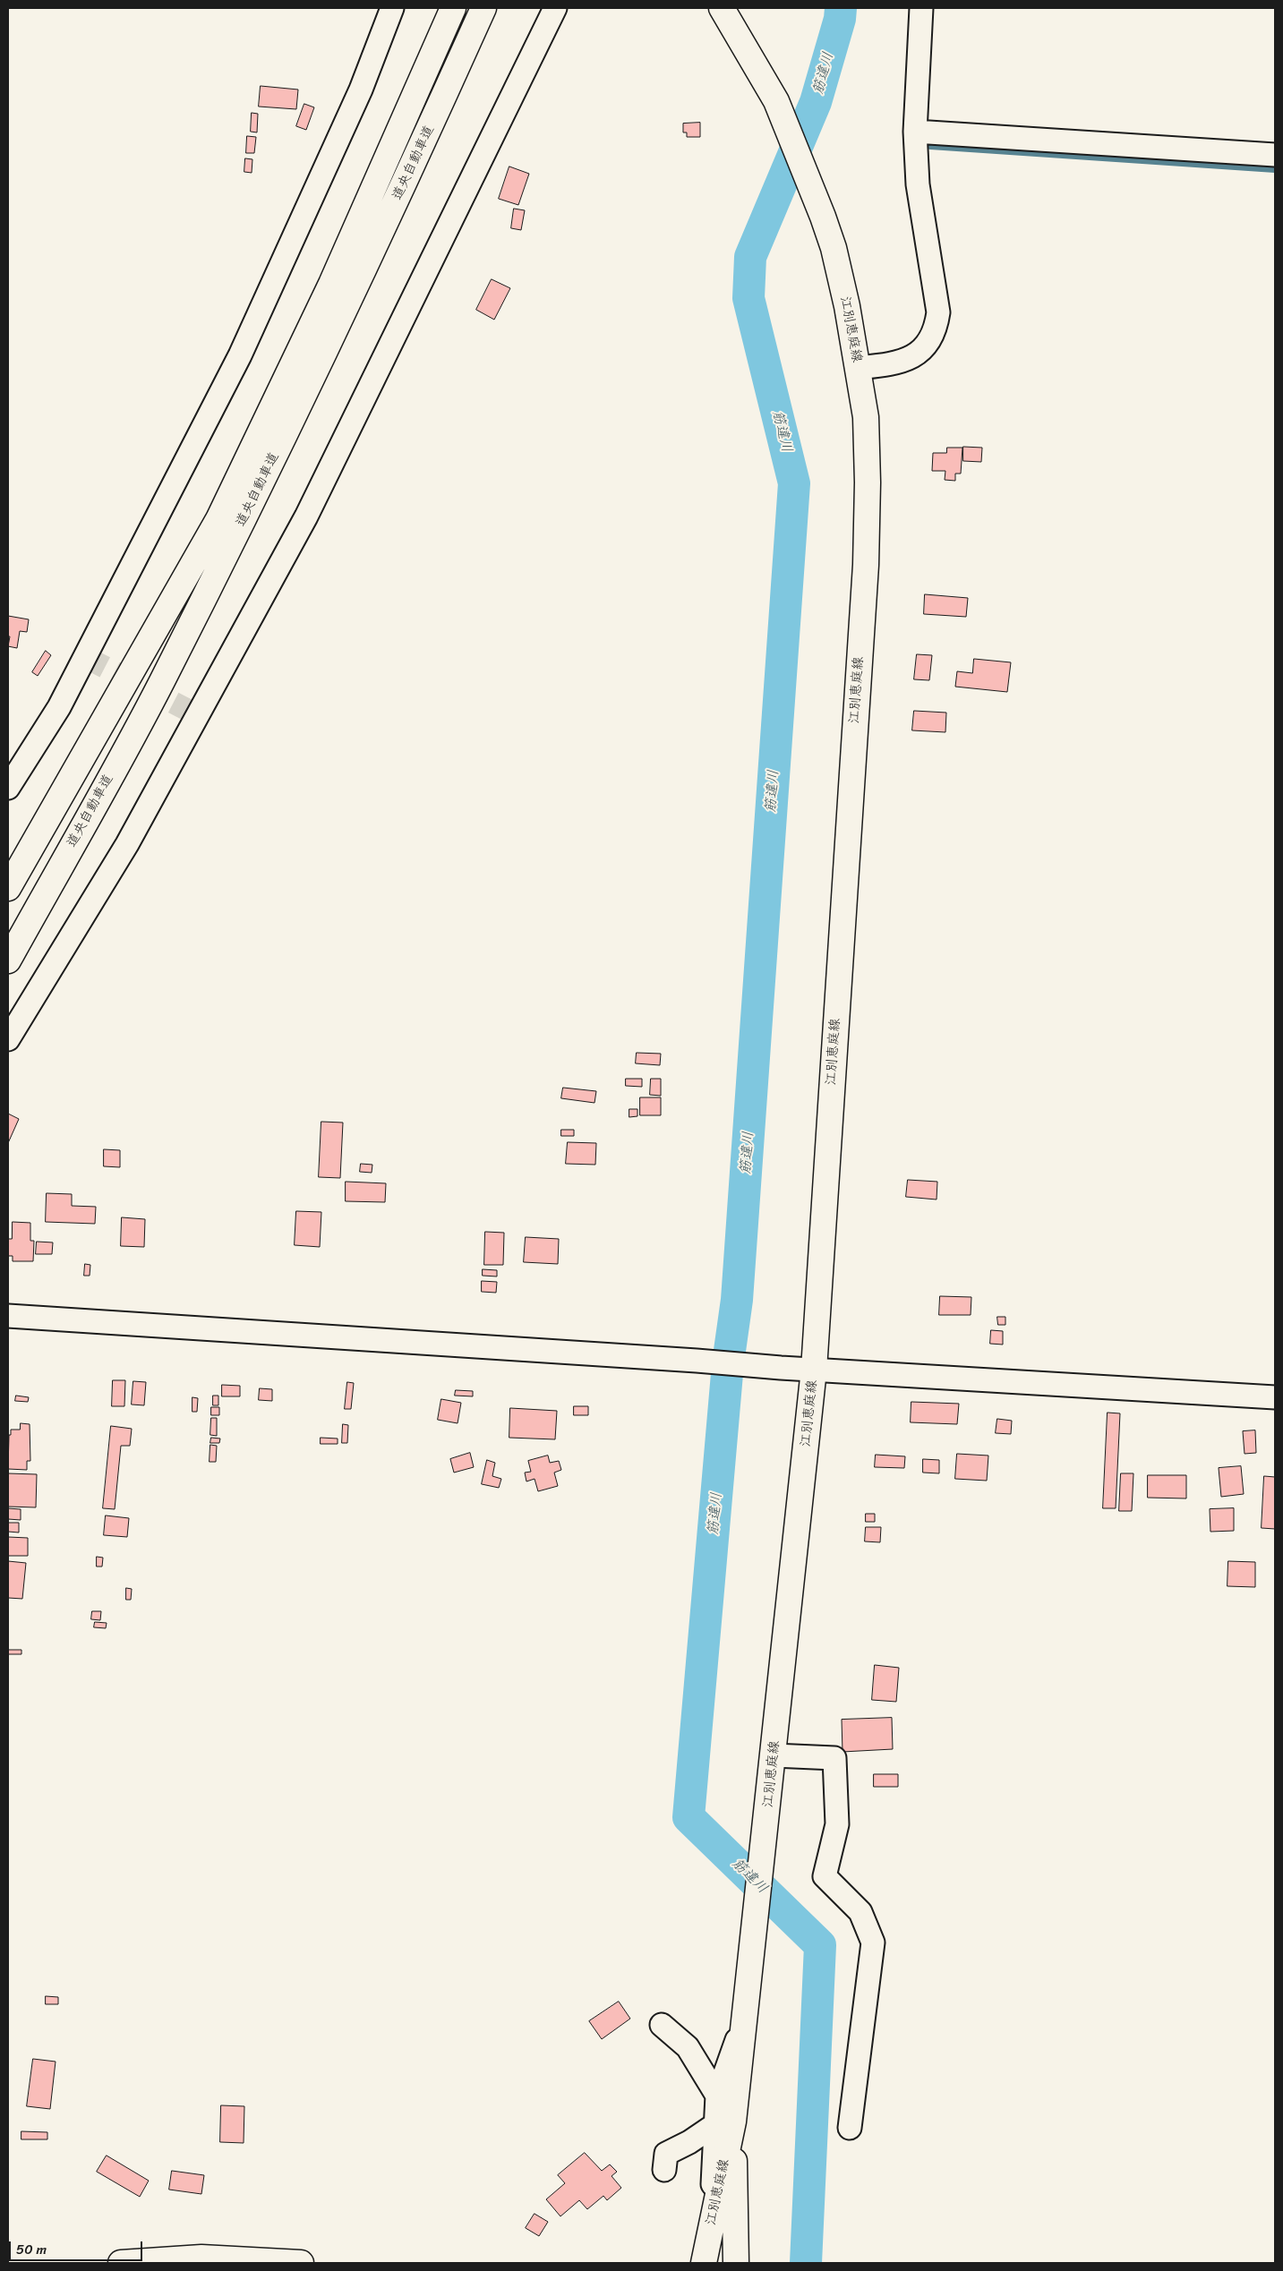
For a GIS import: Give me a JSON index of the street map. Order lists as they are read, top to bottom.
{
  "streets": {
    "main road": ["道央自動車道", "江別恵庭線"]
  },
  "water": ["筋違川"],
  "scale_bar": "50 m"
}
